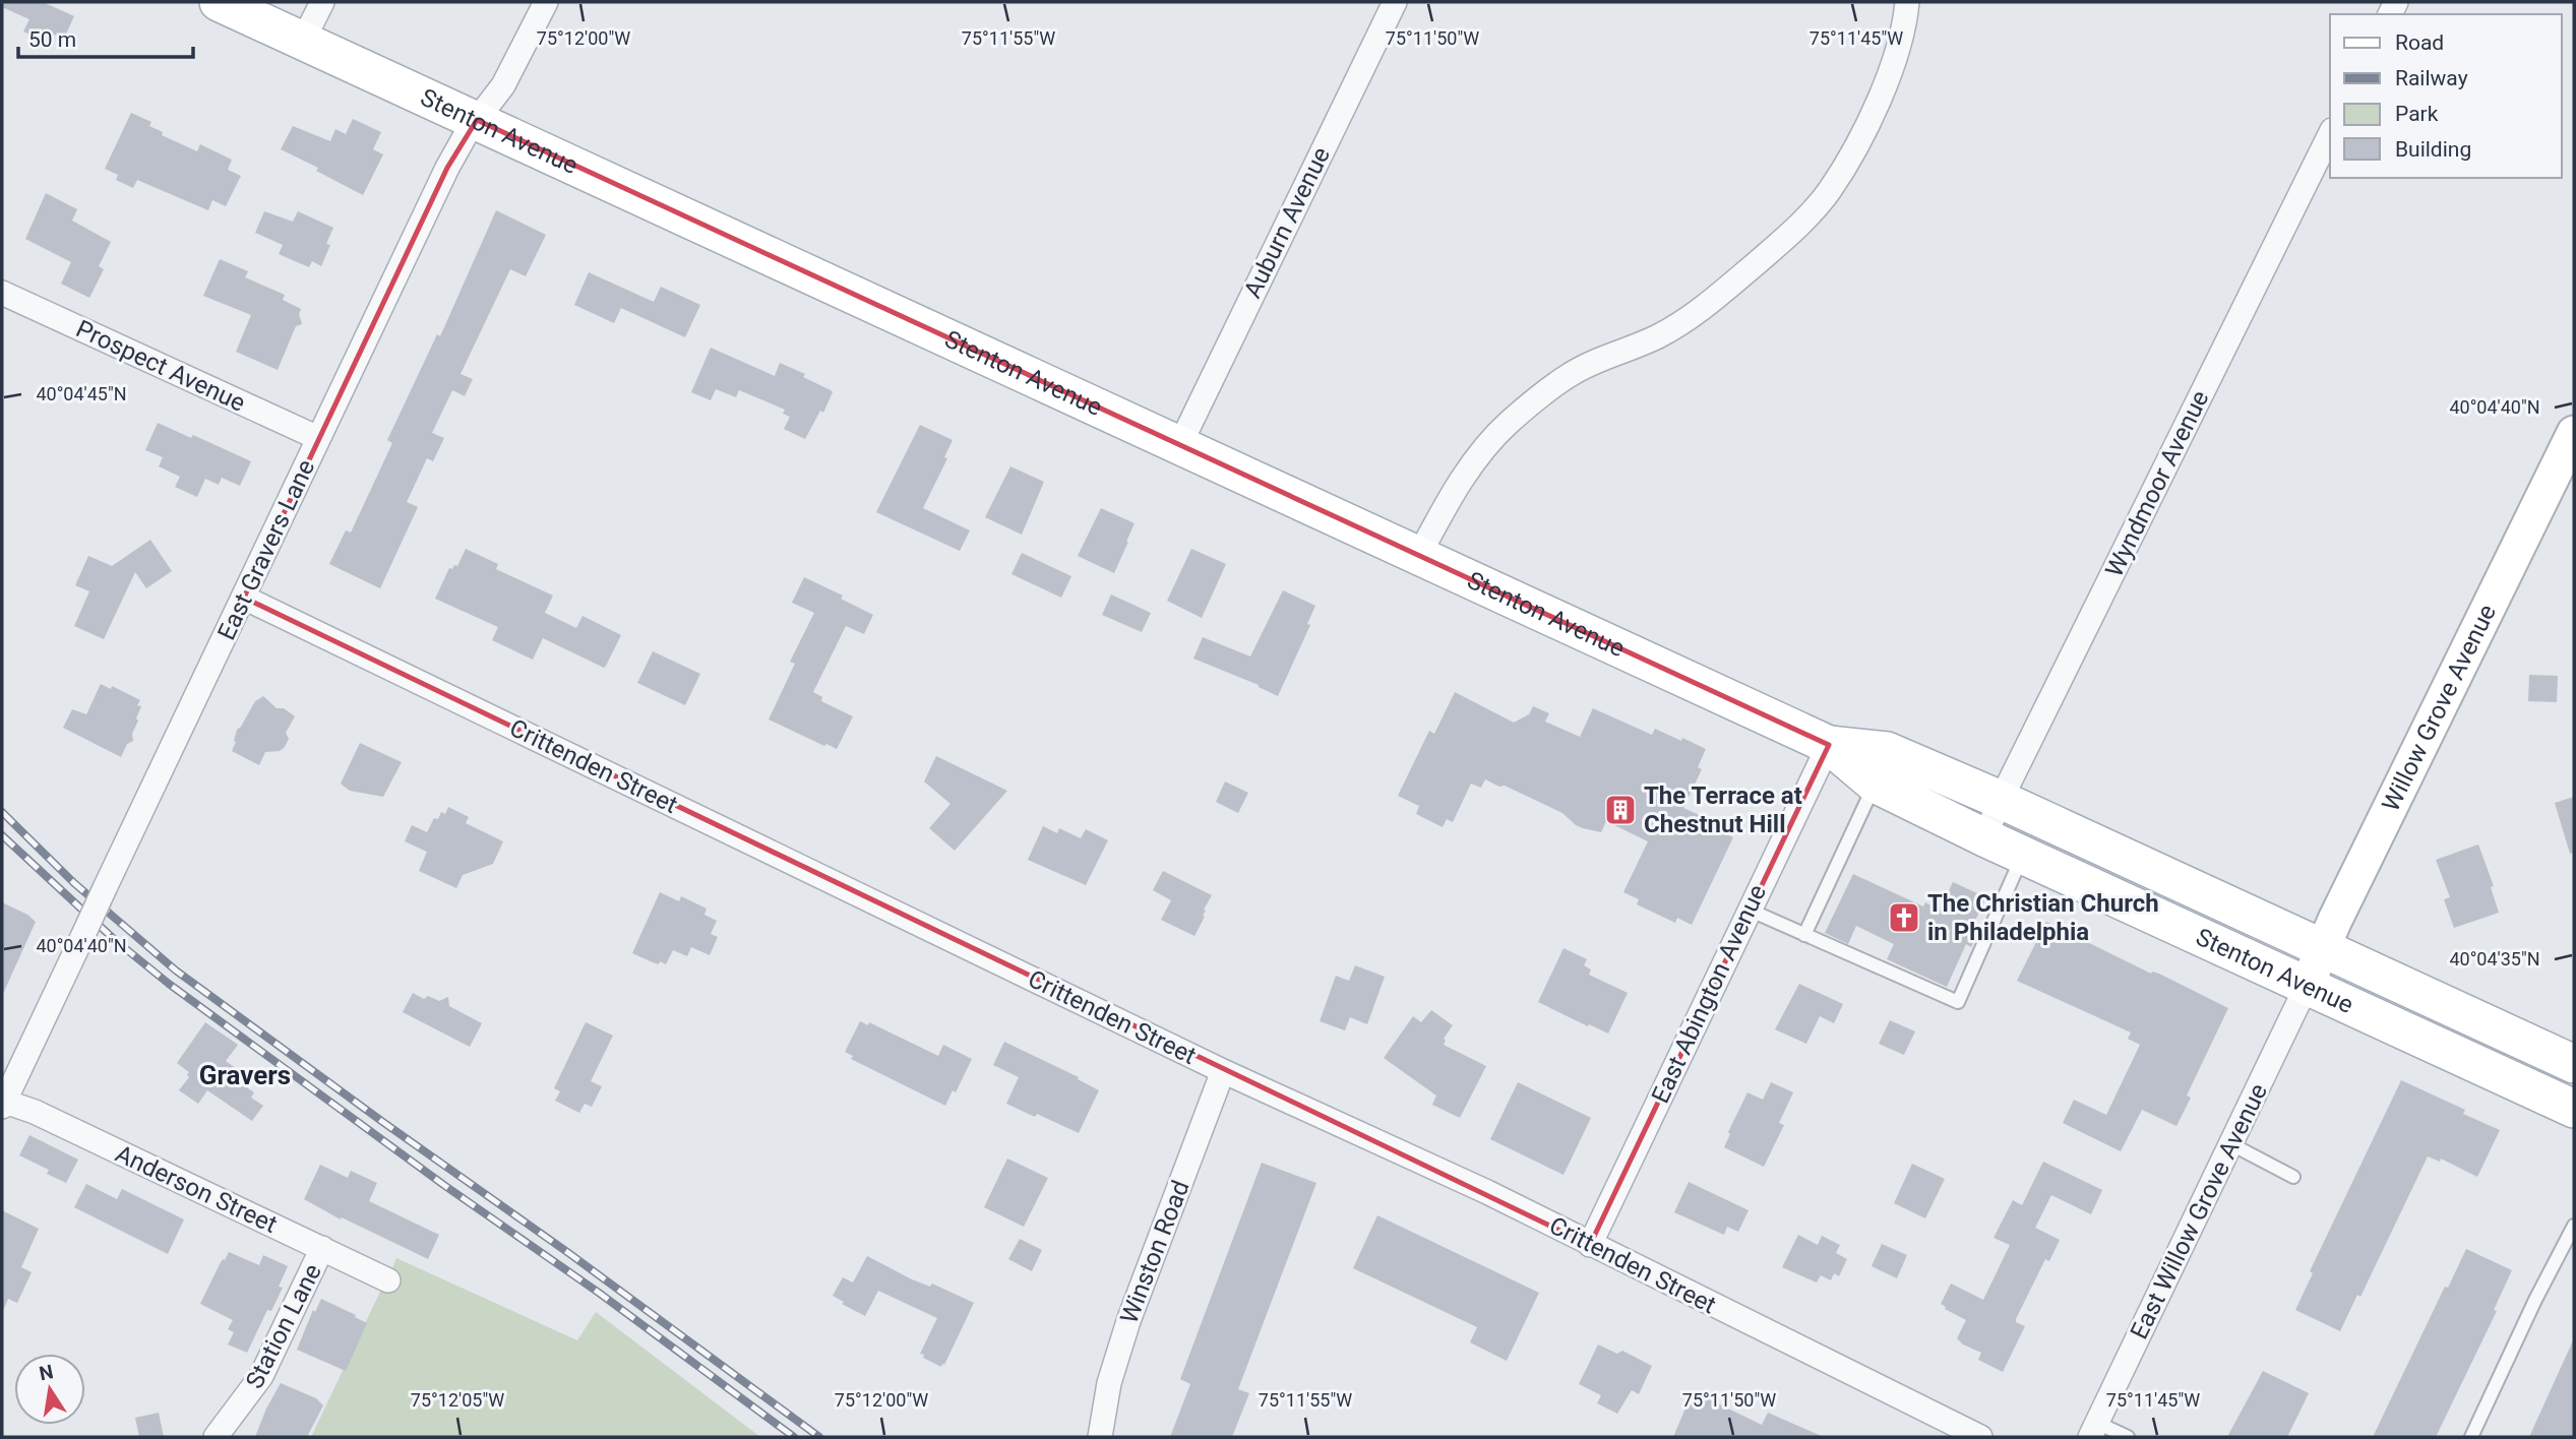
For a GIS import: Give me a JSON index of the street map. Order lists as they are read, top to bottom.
{
  "streets": {
    "main road": ["Stenton Avenue"],
    "street": [
      "Auburn Avenue",
      "Prospect Avenue",
      "Wyndmoor Avenue",
      "East Gravers Lane",
      "Willow Grove Avenue",
      "Crittenden Street",
      "East Abington Avenue",
      "Anderson Street",
      "East Willow Grove Avenue",
      "Winston Road",
      "Station Lane"
    ]
  },
  "crossings": [
    ["Stenton Avenue", "Auburn Avenue"],
    ["Stenton Avenue", "Wyndmoor Avenue"],
    ["Stenton Avenue", "East Gravers Lane"],
    ["Stenton Avenue", "Willow Grove Avenue"],
    ["Stenton Avenue", "East Abington Avenue"],
    ["Stenton Avenue", "East Willow Grove Avenue"],
    ["Prospect Avenue", "East Gravers Lane"],
    ["East Gravers Lane", "Crittenden Street"],
    ["East Gravers Lane", "Anderson Street"],
    ["Willow Grove Avenue", "East Willow Grove Avenue"],
    ["Crittenden Street", "East Abington Avenue"],
    ["Crittenden Street", "Winston Road"],
    ["Anderson Street", "Station Lane"]
  ],
  "districts": ["Gravers"],
  "places": {
    "building": ["The Terrace at Chestnut Hill"],
    "church": ["The Christian Church in Philadelphia"]
  },
  "legend": [
    "Road",
    "Railway",
    "Park",
    "Building"
  ],
  "scale_bar": "50 m",
  "north": "top",
  "coordinates": [
    "75°12'00\"W",
    "75°11'55\"W",
    "75°11'50\"W",
    "75°11'45\"W",
    "40°04'45\"N",
    "40°04'40\"N",
    "40°04'35\"N",
    "75°12'05\"W"
  ]
}
